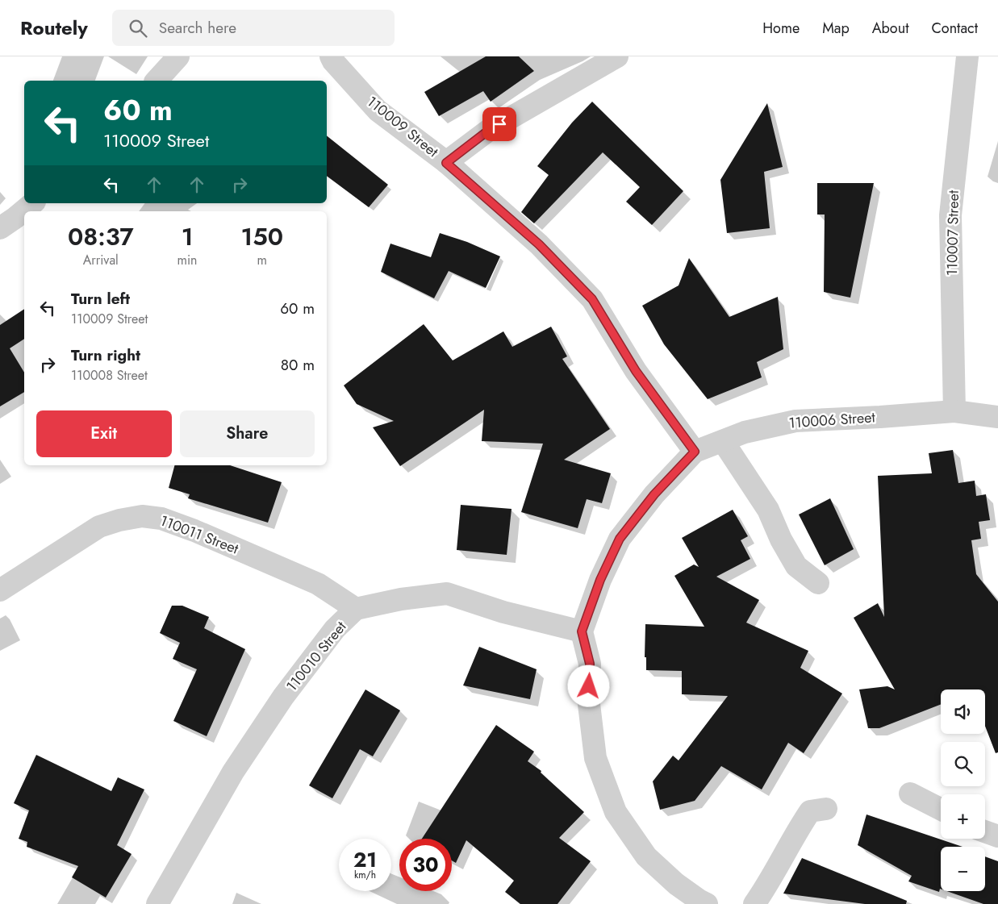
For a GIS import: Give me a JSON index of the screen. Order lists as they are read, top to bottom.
{
  "streets": {
    "street": [
      "110009 Street",
      "110007 Street",
      "110006 Street",
      "110011 Street",
      "110010 Street"
    ]
  },
  "crossings": [
    ["110009 Street", "110006 Street"],
    ["110007 Street", "110006 Street"],
    ["110006 Street", "110010 Street"],
    ["110011 Street", "110010 Street"]
  ],
  "page": {
    "header": "Routely",
    "search": "Search here",
    "nav": [
      "Home",
      "Map",
      "About",
      "Contact"
    ],
    "turn": ["60 m", "110009 Street"],
    "eta": [
      "08:37",
      "Arrival",
      "1",
      "min",
      "150",
      "m"
    ],
    "list": [
      {
        "name": "Turn left",
        "note": "110009 Street",
        "value": "60 m"
      },
      {
        "name": "Turn right",
        "note": "110008 Street",
        "value": "80 m"
      }
    ],
    "buttons": ["Exit", "Share"],
    "map_buttons": ["+", "−"],
    "speed": "21 km/h",
    "limit": "30"
  }
}
